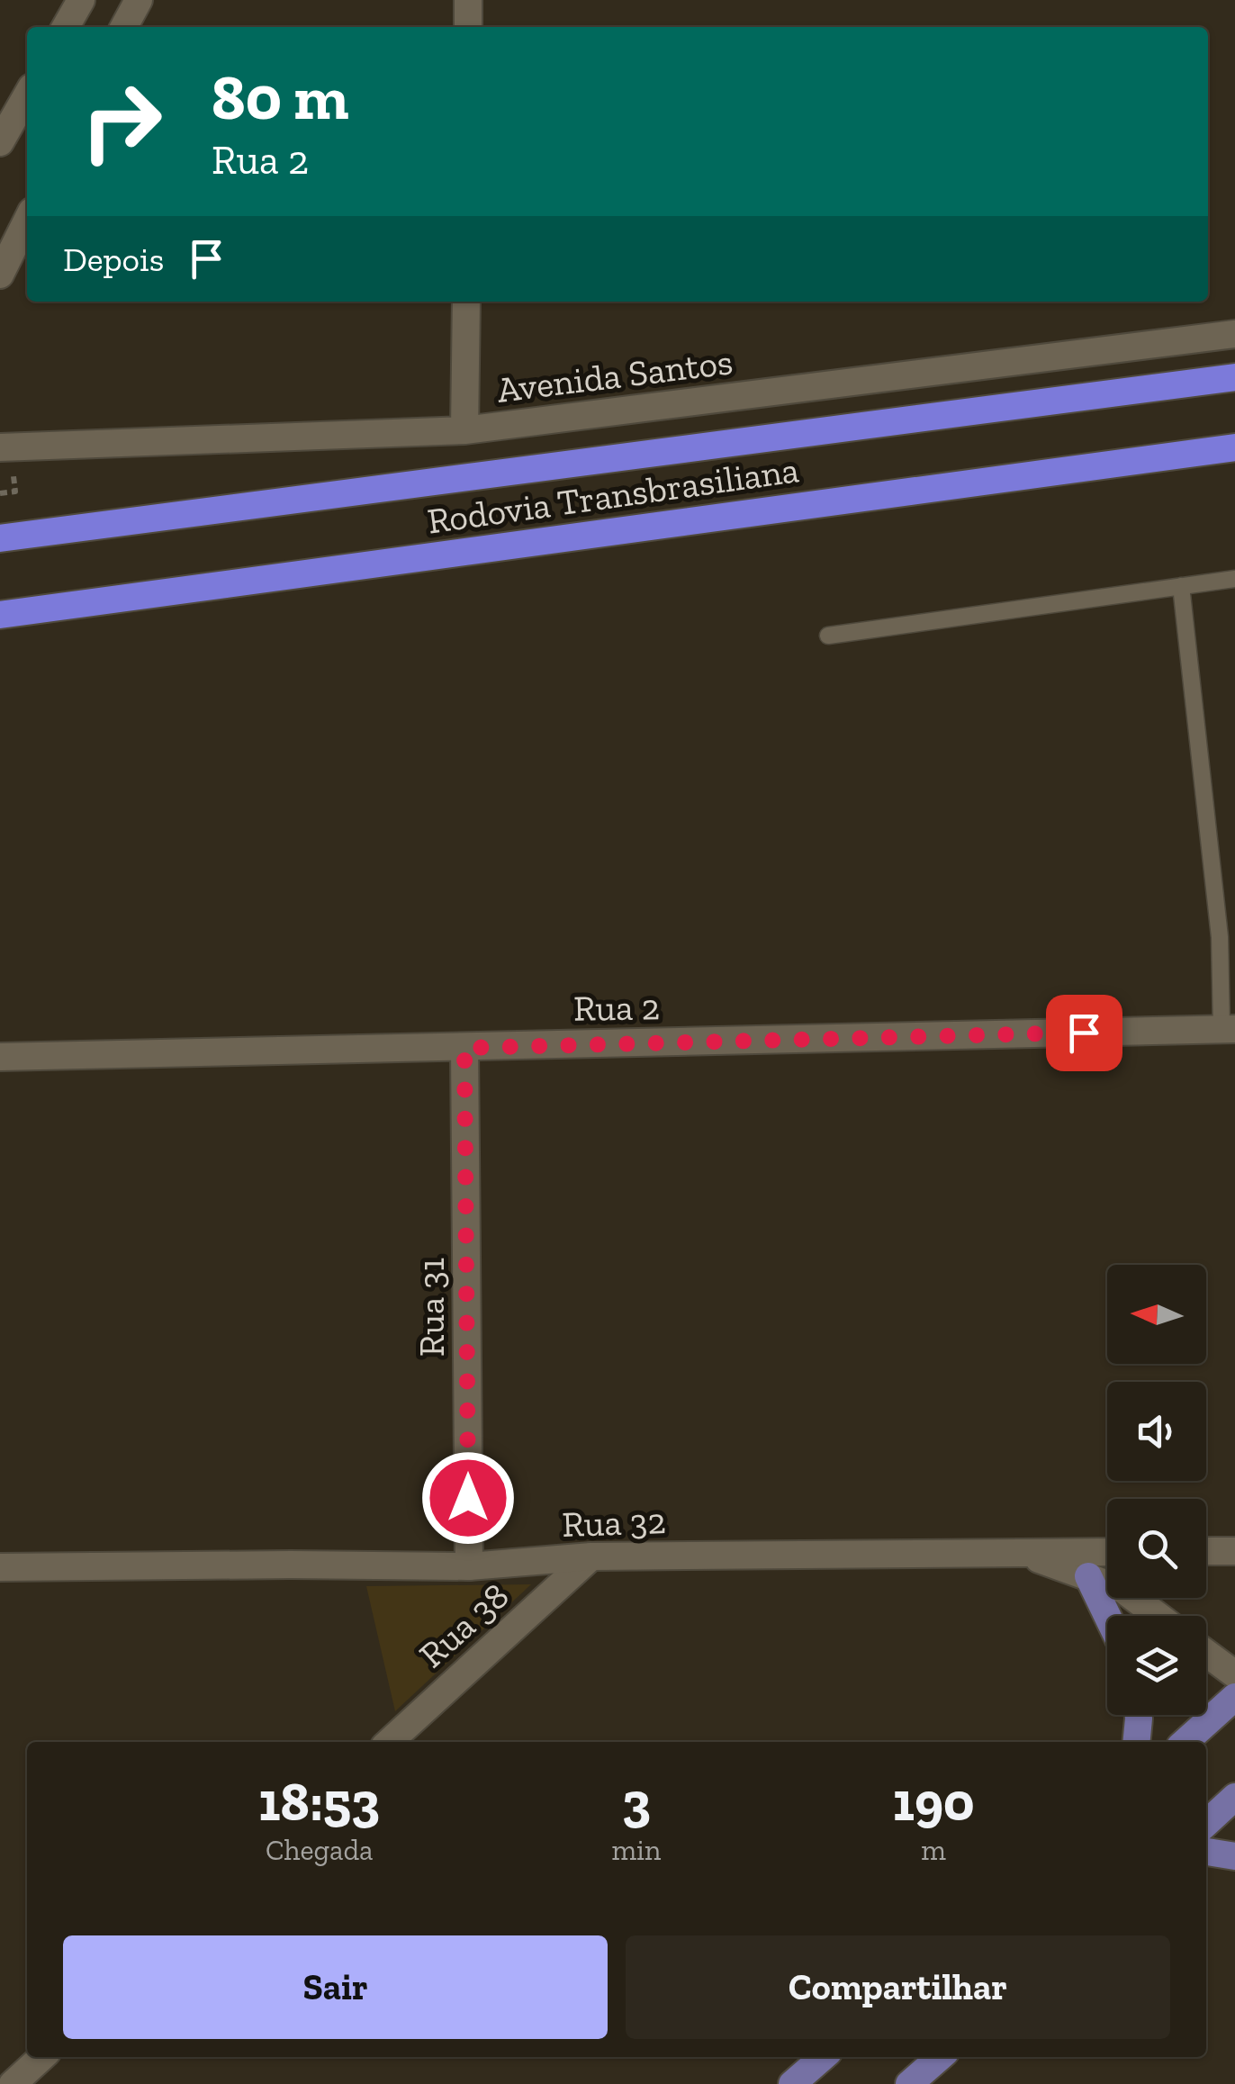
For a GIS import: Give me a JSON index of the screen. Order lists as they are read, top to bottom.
{
  "streets": {
    "highway": ["Rodovia Transbrasiliana"],
    "street": [
      "Avenida Santos",
      "Rua 2",
      "Rua 31",
      "Rua 32",
      "Rua 38"
    ]
  },
  "crossings": [
    ["Rua 2", "Rua 31"],
    ["Rua 31", "Rua 32"],
    ["Rua 32", "Rua 38"]
  ],
  "north": "left",
  "page": {
    "turn": ["80 m", "Rua 2"],
    "then": "Depois",
    "eta": [
      "18:53",
      "Chegada",
      "3",
      "min",
      "190",
      "m"
    ],
    "buttons": ["Sair", "Compartilhar"]
  }
}
